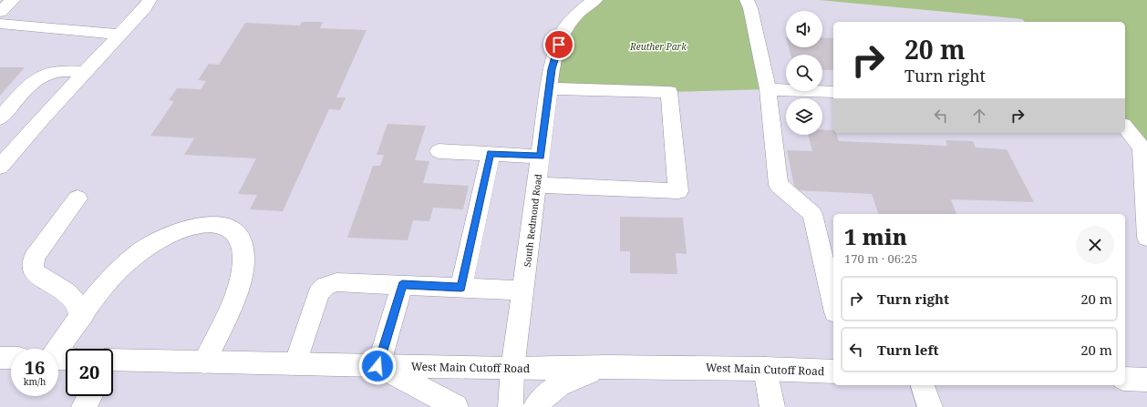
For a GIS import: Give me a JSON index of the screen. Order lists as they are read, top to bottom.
{
  "streets": {
    "main road": ["South Redmond Road", "West Main Cutoff Road"]
  },
  "crossings": [
    ["South Redmond Road", "West Main Cutoff Road"]
  ],
  "parks": ["Reuther Park"],
  "page": {
    "turn": ["20 m", "Turn right"],
    "heading": ["1 min", "170 m · 06:25"],
    "list": [
      {
        "name": "Turn right",
        "value": "20 m"
      },
      {
        "name": "Turn left",
        "value": "20 m"
      }
    ],
    "speed": "16 km/h",
    "limit": "20"
  }
}
